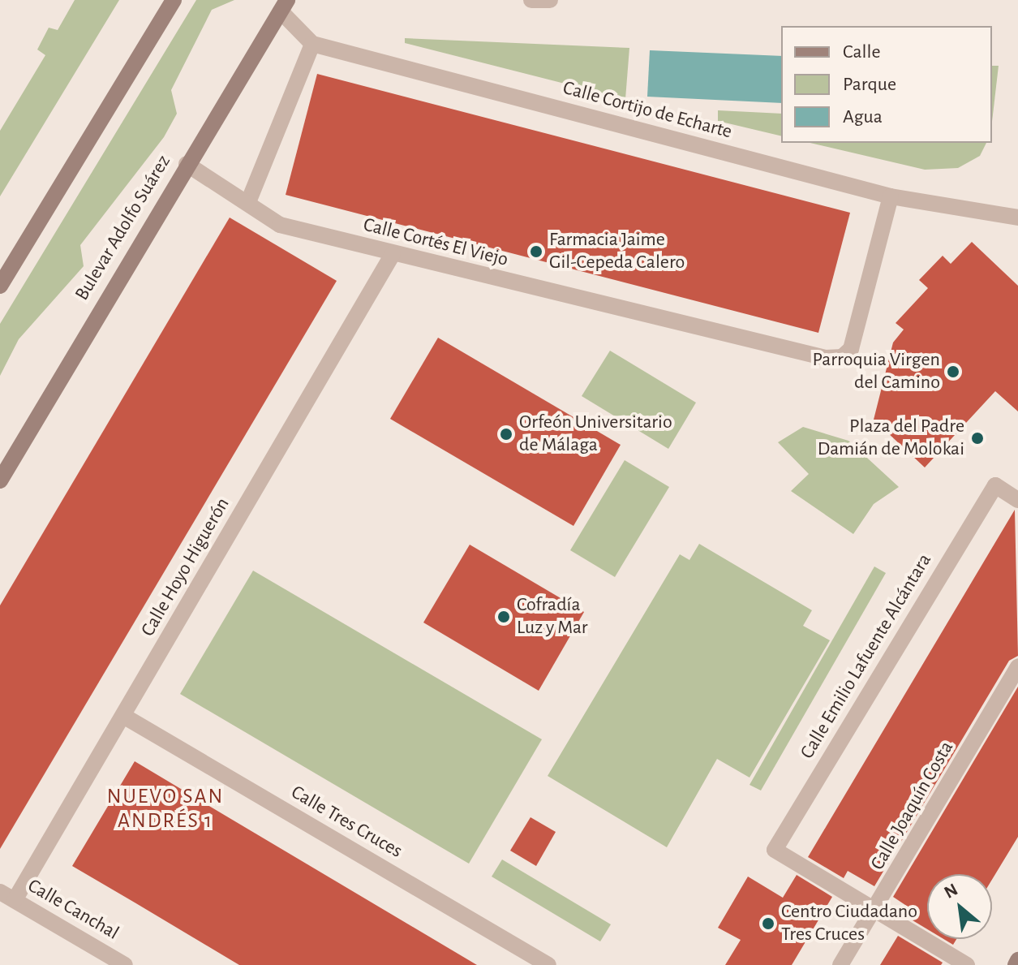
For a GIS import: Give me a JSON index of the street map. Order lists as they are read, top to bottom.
{
  "streets": {
    "street": [
      "Calle Cortijo de Echarte",
      "Bulevar Adolfo Suárez",
      "Calle Cortés El Viejo",
      "Calle Hoyo Higuerón",
      "Calle Emilio Lafuente Alcántara",
      "Calle Joaquín Costa",
      "Calle Tres Cruces",
      "Calle Canchal"
    ]
  },
  "crossings": [
    ["Calle Cortijo de Echarte", "Calle Cortés El Viejo"],
    ["Bulevar Adolfo Suárez", "Calle Cortés El Viejo"],
    ["Calle Cortés El Viejo", "Calle Hoyo Higuerón"],
    ["Calle Hoyo Higuerón", "Calle Tres Cruces"],
    ["Calle Hoyo Higuerón", "Calle Canchal"],
    ["Calle Emilio Lafuente Alcántara", "Calle Joaquín Costa"]
  ],
  "districts": ["NUEVO SAN ANDRÉS 1"],
  "places": [
    "Farmacia Jaime Gil-Cepeda Calero",
    "Parroquia Virgen del Camino",
    "Orfeón Universitario de Málaga",
    "Plaza del Padre Damián de Molokai",
    "Cofradía Luz y Mar",
    "Centro Ciudadano Tres Cruces"
  ],
  "legend": ["Calle", "Parque", "Agua"],
  "north": "top left"
}
